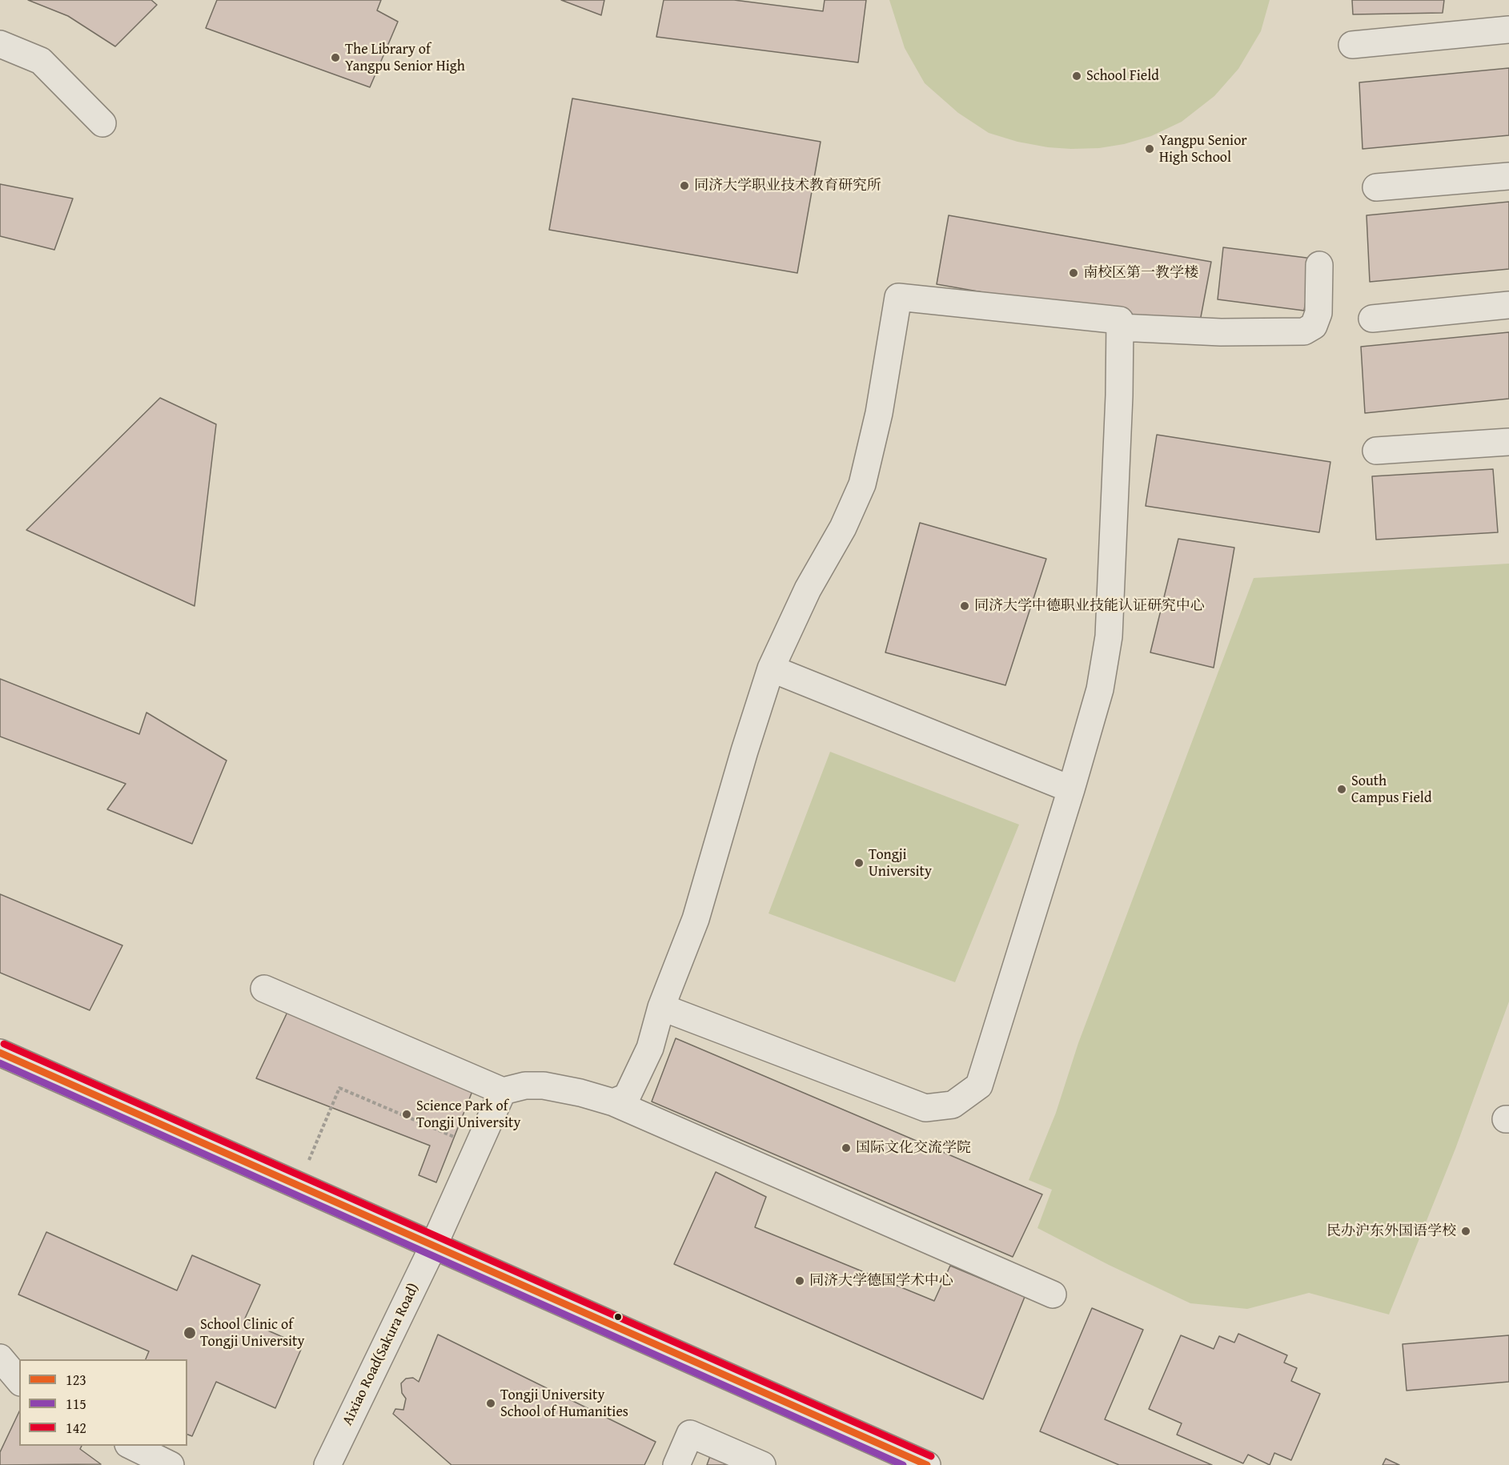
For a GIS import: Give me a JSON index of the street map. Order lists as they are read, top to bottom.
{
  "streets": {
    "street": ["Aixiao Road(Sakura Road)"]
  },
  "places": [
    "The Library of Yangpu Senior High",
    "School Field",
    "Yangpu Senior High School",
    "同济大学职业技术教育研究所",
    "南校区第一教学楼",
    "同济大学中德职业技能认证研究中心",
    "South Campus Field",
    "Tongji University",
    "Science Park of Tongji University",
    "国际文化交流学院",
    "民办沪东外国语学校",
    "同济大学德国学术中心",
    "School Clinic of Tongji University",
    "Tongji University School of Humanities"
  ],
  "lines": ["transit line 142", "transit line 123", "transit line 115"],
  "legend": ["123", "115", "142"]
}
